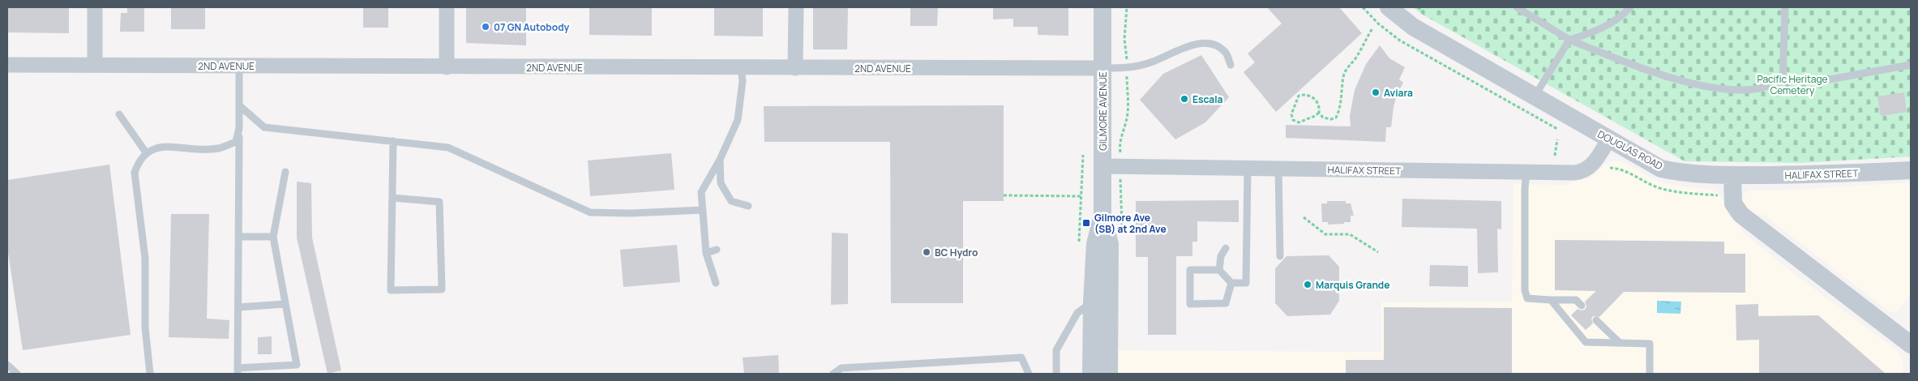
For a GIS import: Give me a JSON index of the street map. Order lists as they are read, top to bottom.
{
  "streets": {
    "street": [
      "2ND AVENUE",
      "GILMORE AVENUE",
      "DOUGLAS ROAD",
      "HALIFAX STREET"
    ]
  },
  "crossings": [
    ["2ND AVENUE", "GILMORE AVENUE"],
    ["GILMORE AVENUE", "HALIFAX STREET"],
    ["DOUGLAS ROAD", "HALIFAX STREET"]
  ],
  "parks": ["Pacific Heritage Cemetery"],
  "places": {
    "other": [
      "07 GN Autobody",
      "Aviara",
      "Escala",
      "BC Hydro",
      "Marquis Grande"
    ],
    "transit": ["Gilmore Ave (SB) at 2nd Ave"]
  }
}
